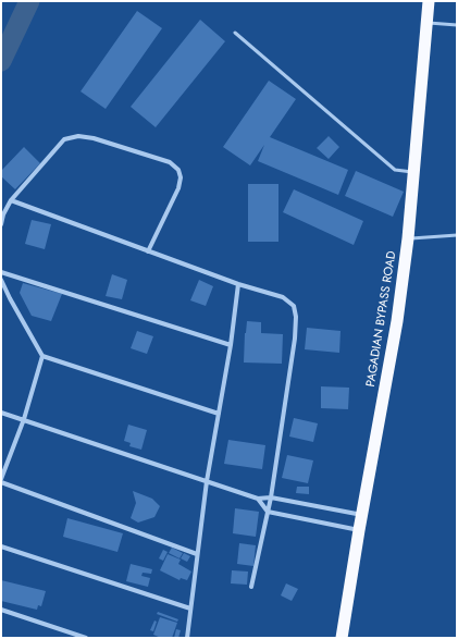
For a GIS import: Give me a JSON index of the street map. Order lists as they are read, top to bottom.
{
  "streets": {
    "highway": ["PAGADIAN BYPASS ROAD"]
  }
}
